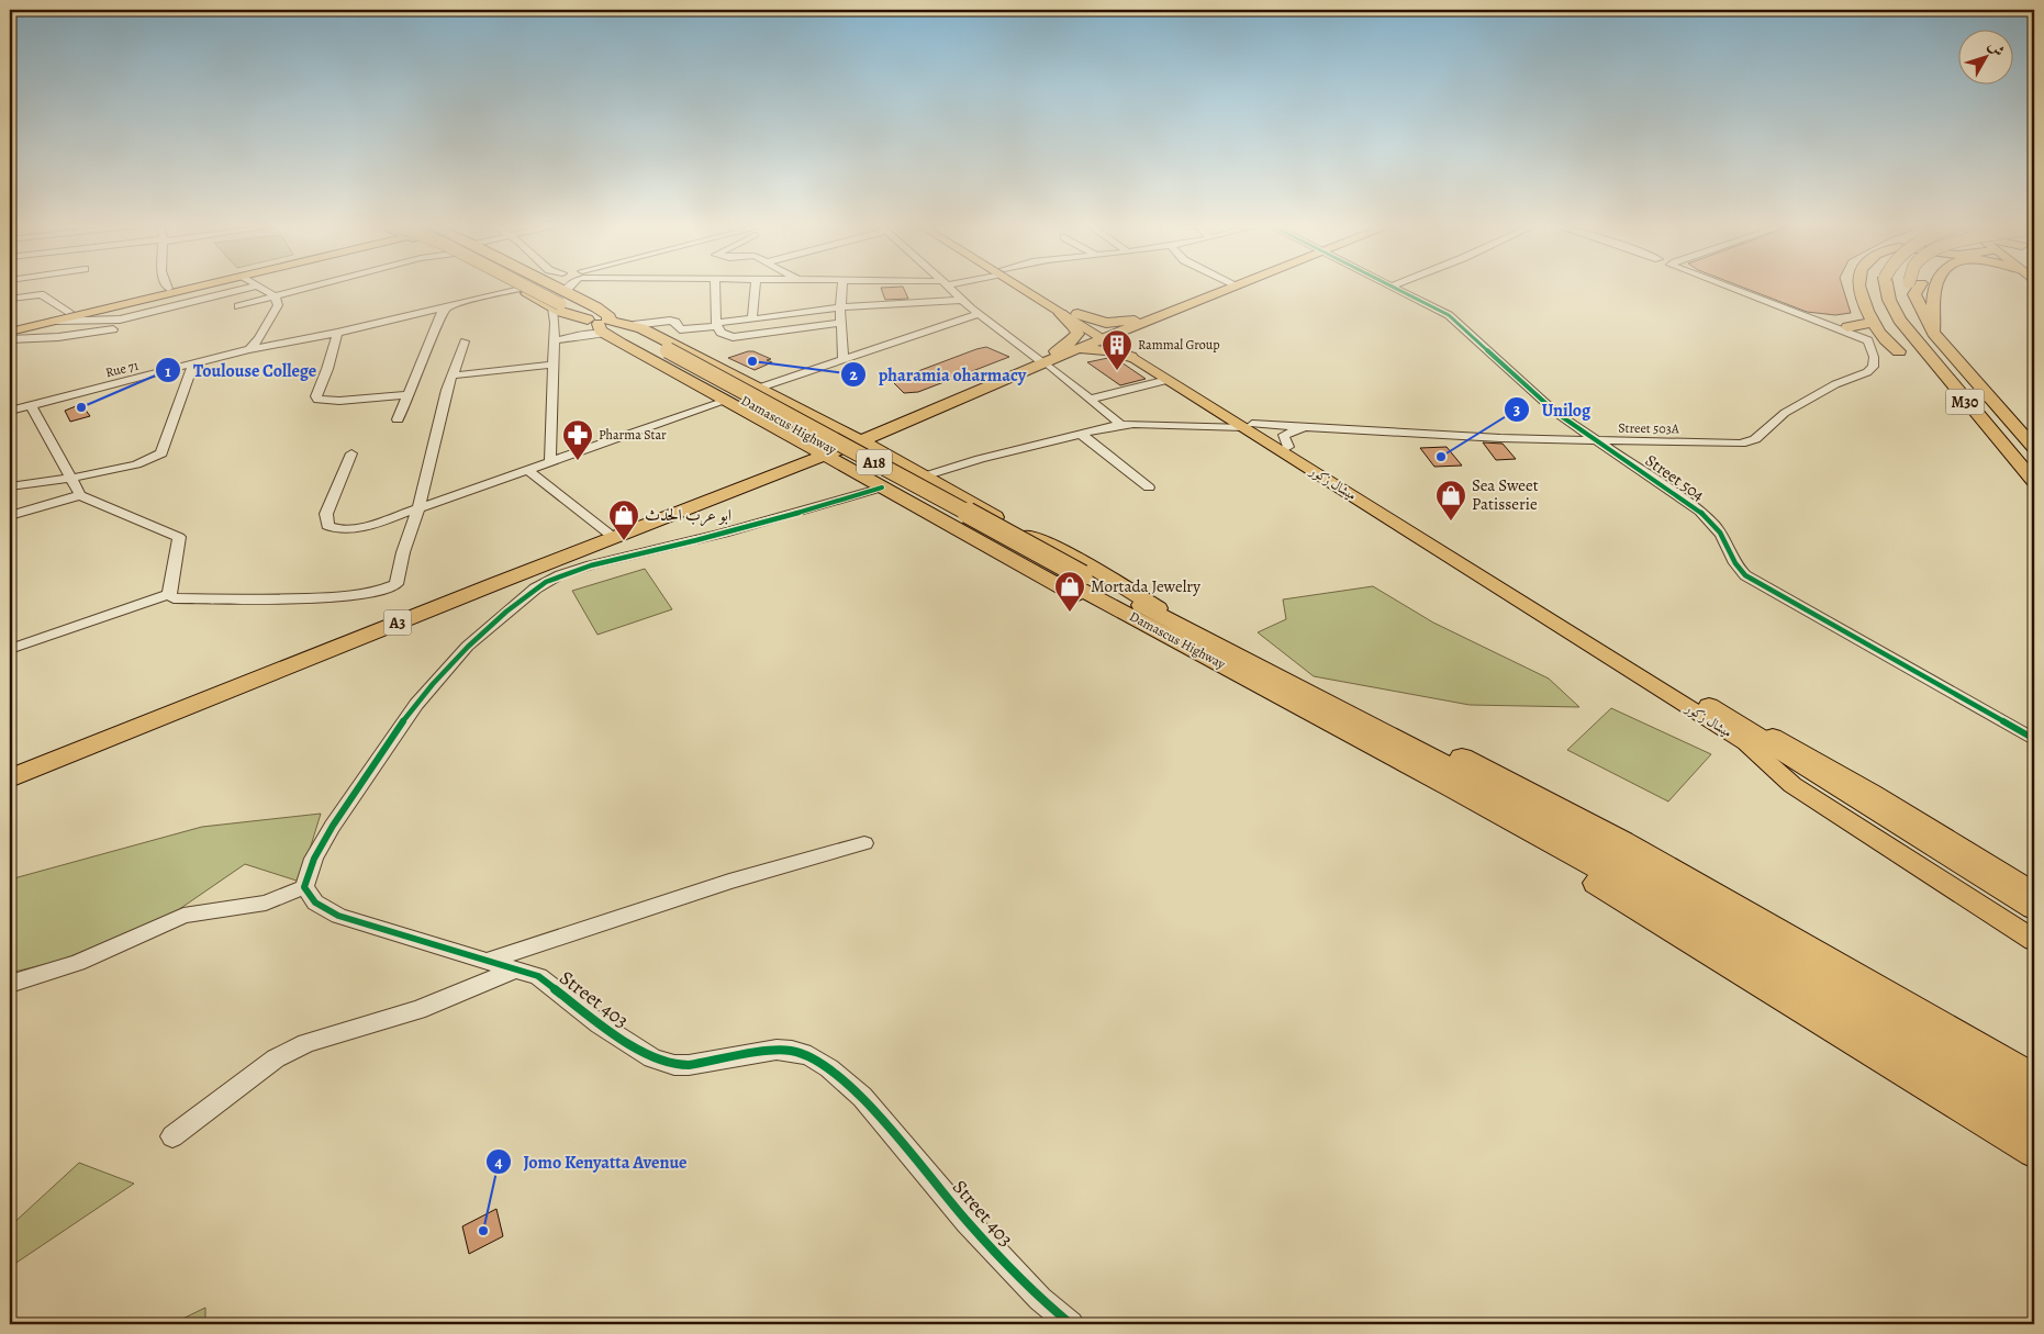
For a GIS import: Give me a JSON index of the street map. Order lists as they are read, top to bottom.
{
  "streets": {
    "highway": [
      "M30",
      "Damascus Highway",
      "A18",
      "A3"
    ],
    "main road": ["ميشال زكور"],
    "street": [
      "Rue 71",
      "Street 503A",
      "Street 504",
      "Street 403"
    ]
  },
  "crossings": [
    ["Street 503A", "Street 504"],
    ["ميشال زكور", "A3"]
  ],
  "places": {
    "other": [
      "pharamia oharmacy",
      "Toulouse College",
      "Unilog",
      "Jomo Kenyatta Avenue"
    ],
    "building": ["Rammal Group"],
    "pharmacy": ["Pharma Star"],
    "shop": ["Sea Sweet Patisserie", "ابو عرب الحدث", "Mortada Jewelry"]
  },
  "north": "top right"
}
